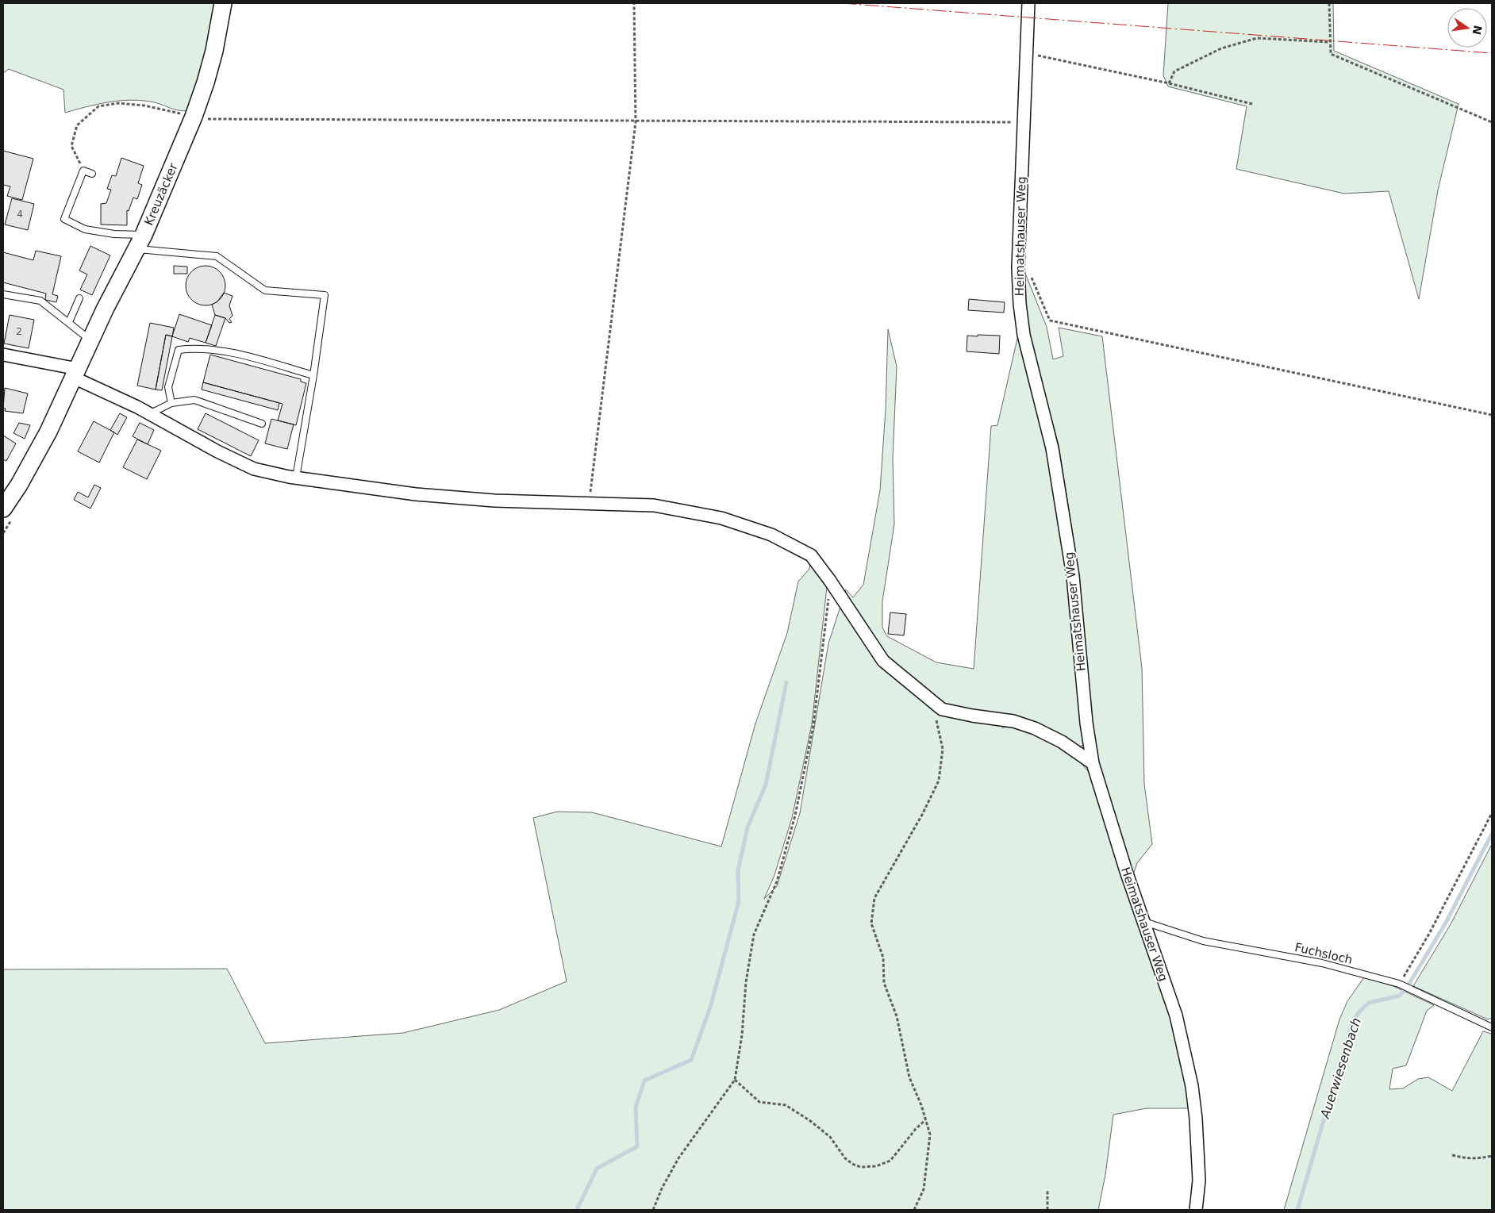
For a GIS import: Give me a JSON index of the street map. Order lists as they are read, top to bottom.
{
  "streets": {
    "street": ["Kreuzäcker", "Heimatshauser Weg"],
    "lane": ["Fuchsloch"]
  },
  "crossings": [
    ["Heimatshauser Weg", "Fuchsloch"]
  ],
  "water": ["Auerwiesenbach"],
  "house_numbers": ["4", "2"],
  "north": "right"
}
